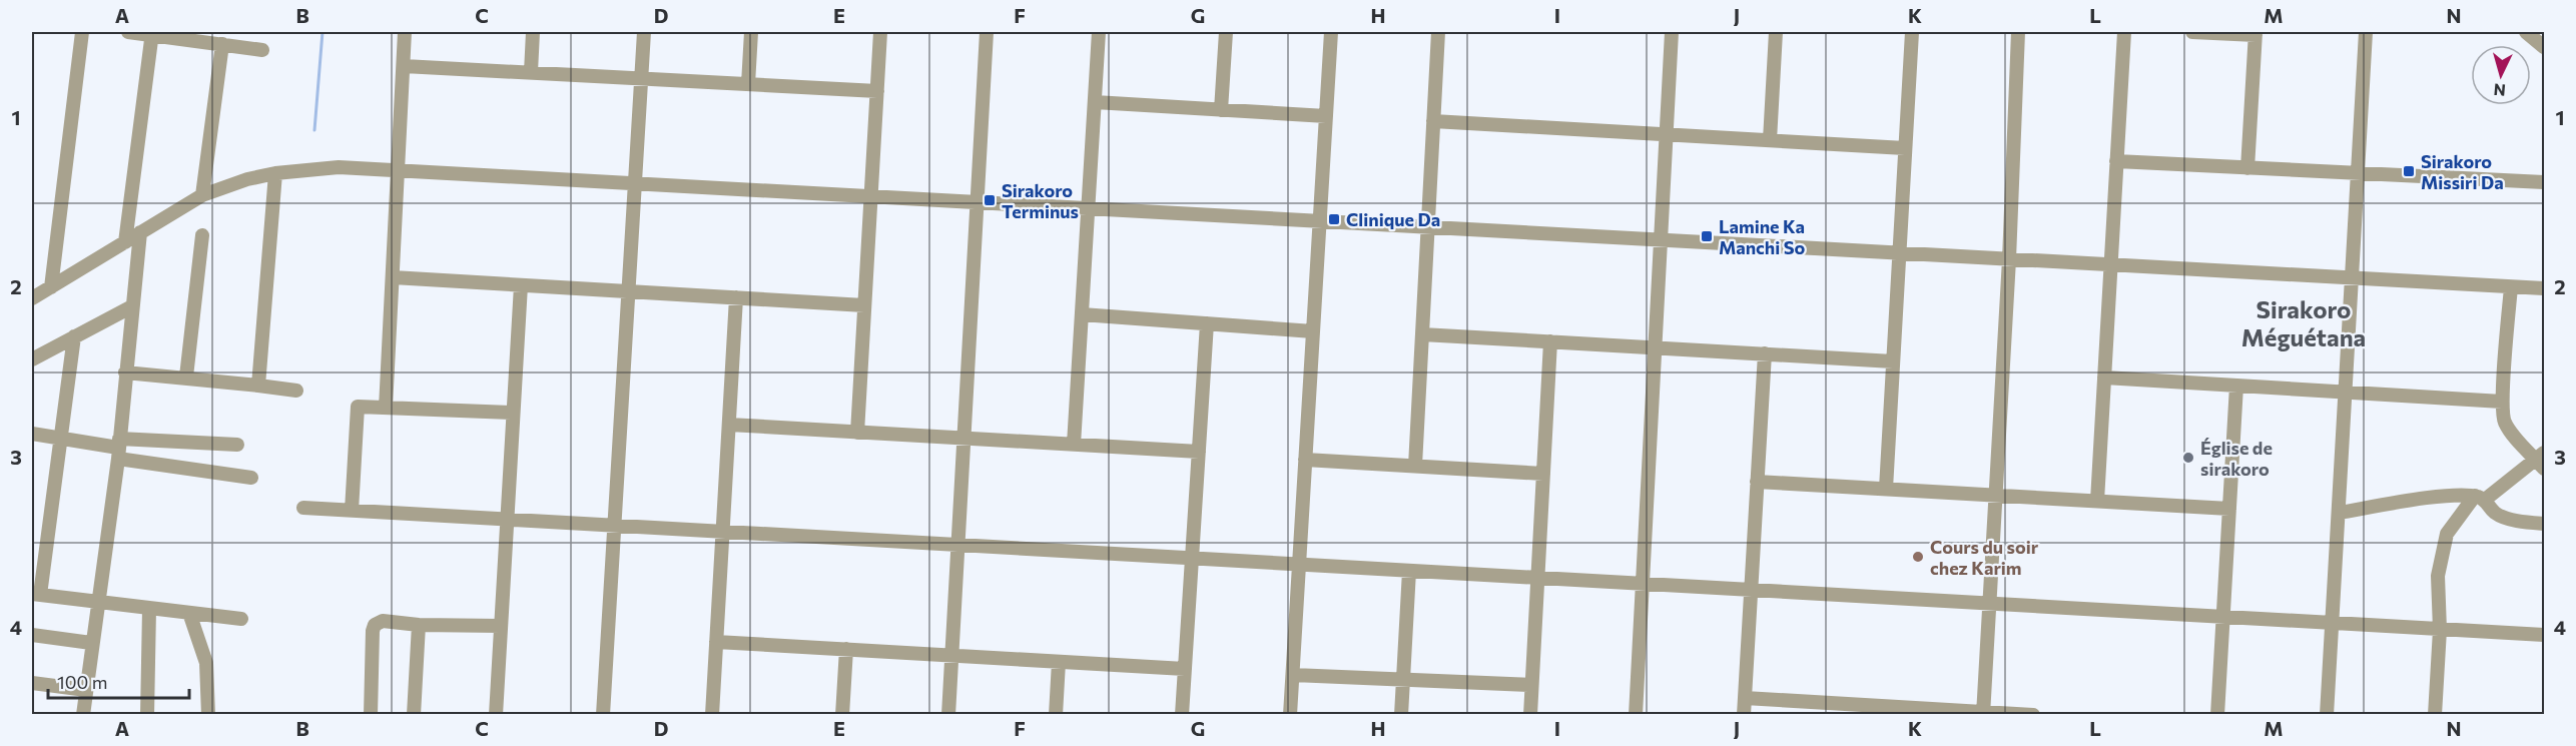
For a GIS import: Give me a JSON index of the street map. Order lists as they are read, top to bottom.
{
  "districts": ["Sirakoro Méguétana"],
  "places": {
    "transit": [
      "Sirakoro Missiri Da",
      "Sirakoro Terminus",
      "Clinique Da",
      "Lamine Ka Manchi So"
    ],
    "other": ["Église de sirakoro", "Cours du soir chez Karim"]
  },
  "scale_bar": "100 m",
  "north": "bottom",
  "grid": {
    "columns": [
      "A",
      "B",
      "C",
      "D",
      "E",
      "F",
      "G",
      "H",
      "I",
      "J",
      "K",
      "L",
      "M",
      "N"
    ],
    "rows": [
      "1",
      "2",
      "3",
      "4"
    ]
  }
}
